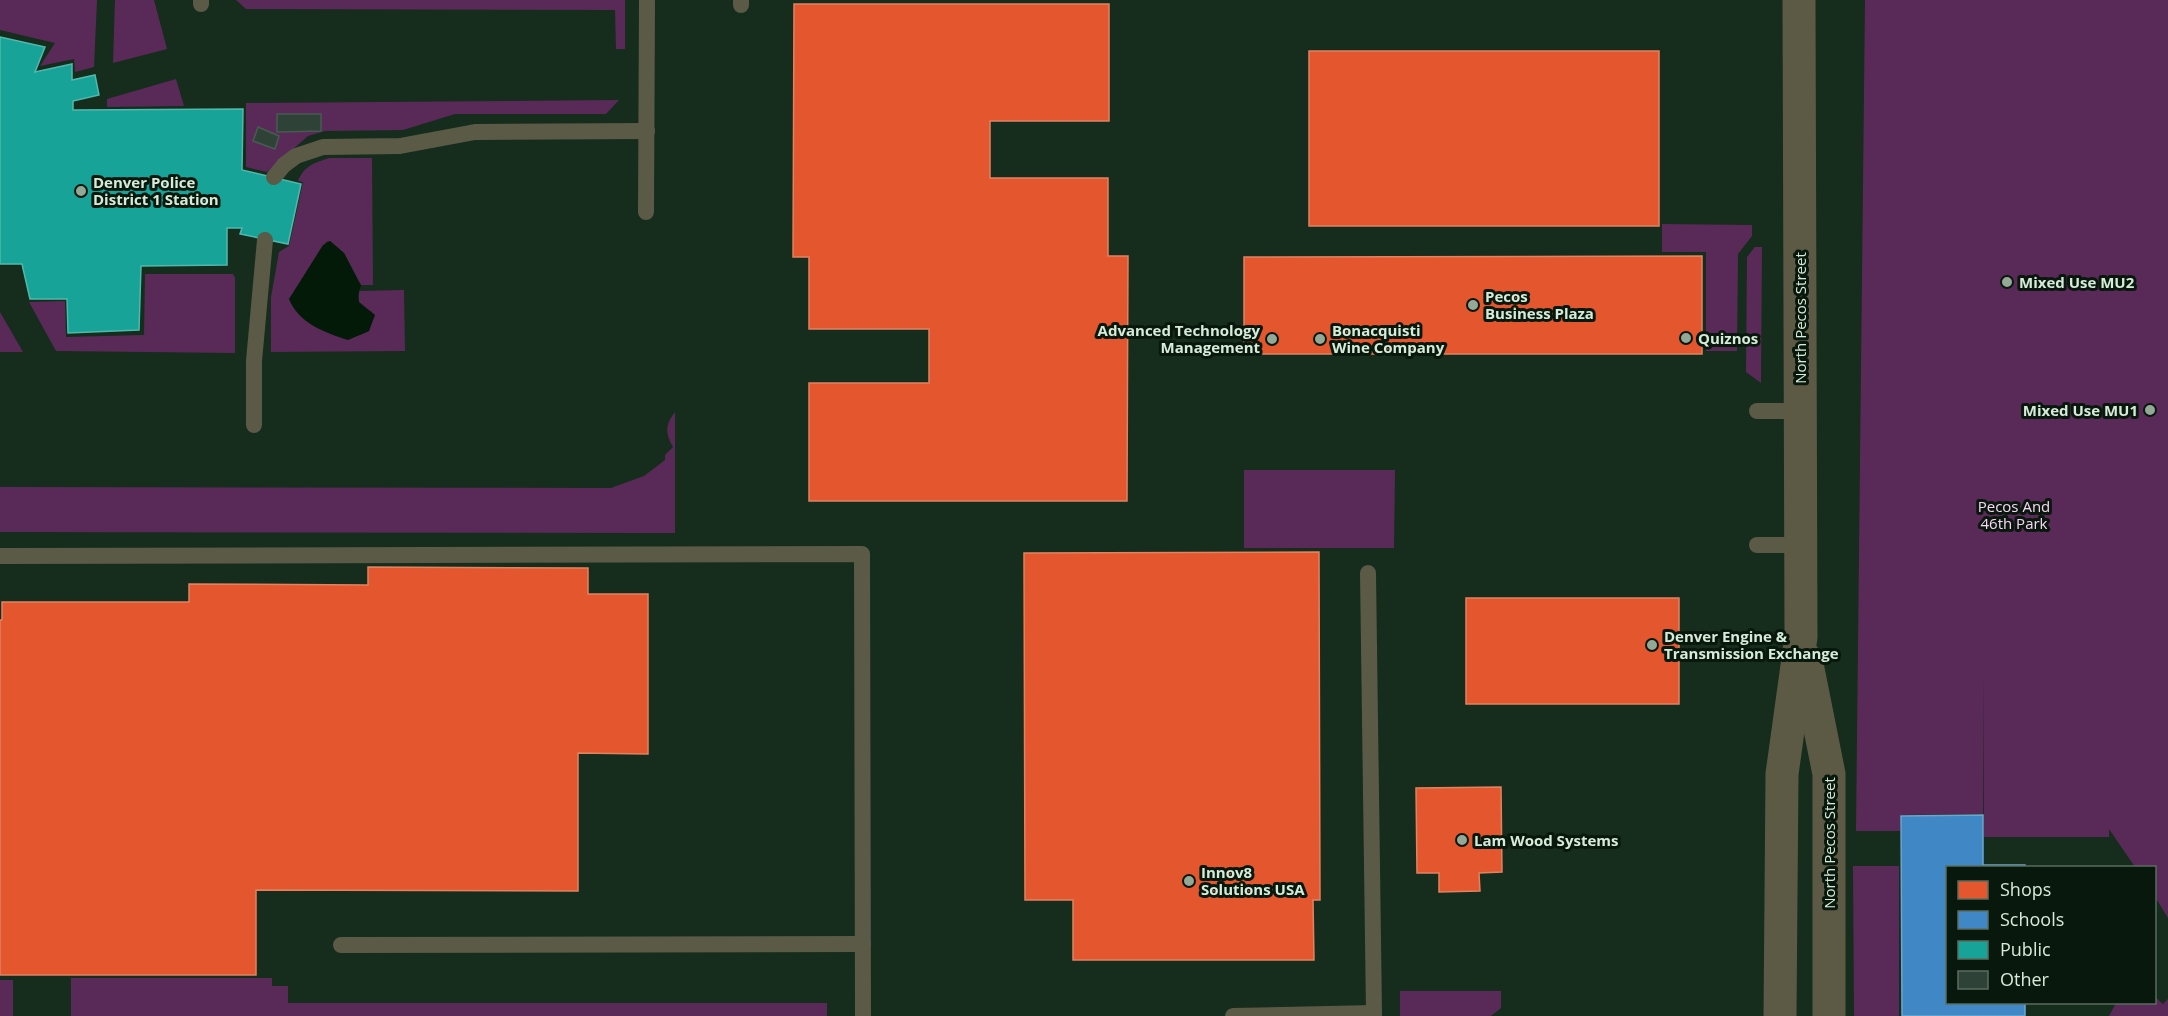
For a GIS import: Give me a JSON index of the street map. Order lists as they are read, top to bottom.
{
  "streets": {
    "main road": ["North Pecos Street"]
  },
  "parks": ["Pecos And 46th Park"],
  "places": [
    "Denver Police District 1 Station",
    "Mixed Use MU2",
    "Pecos Business Plaza",
    "Quiznos",
    "Advanced Technology Management",
    "Bonacquisti Wine Company",
    "Mixed Use MU1",
    "Denver Engine & Transmission Exchange",
    "Lam Wood Systems",
    "Innov8 Solutions USA"
  ],
  "legend": [
    "Shops",
    "Schools",
    "Public",
    "Other"
  ]
}
